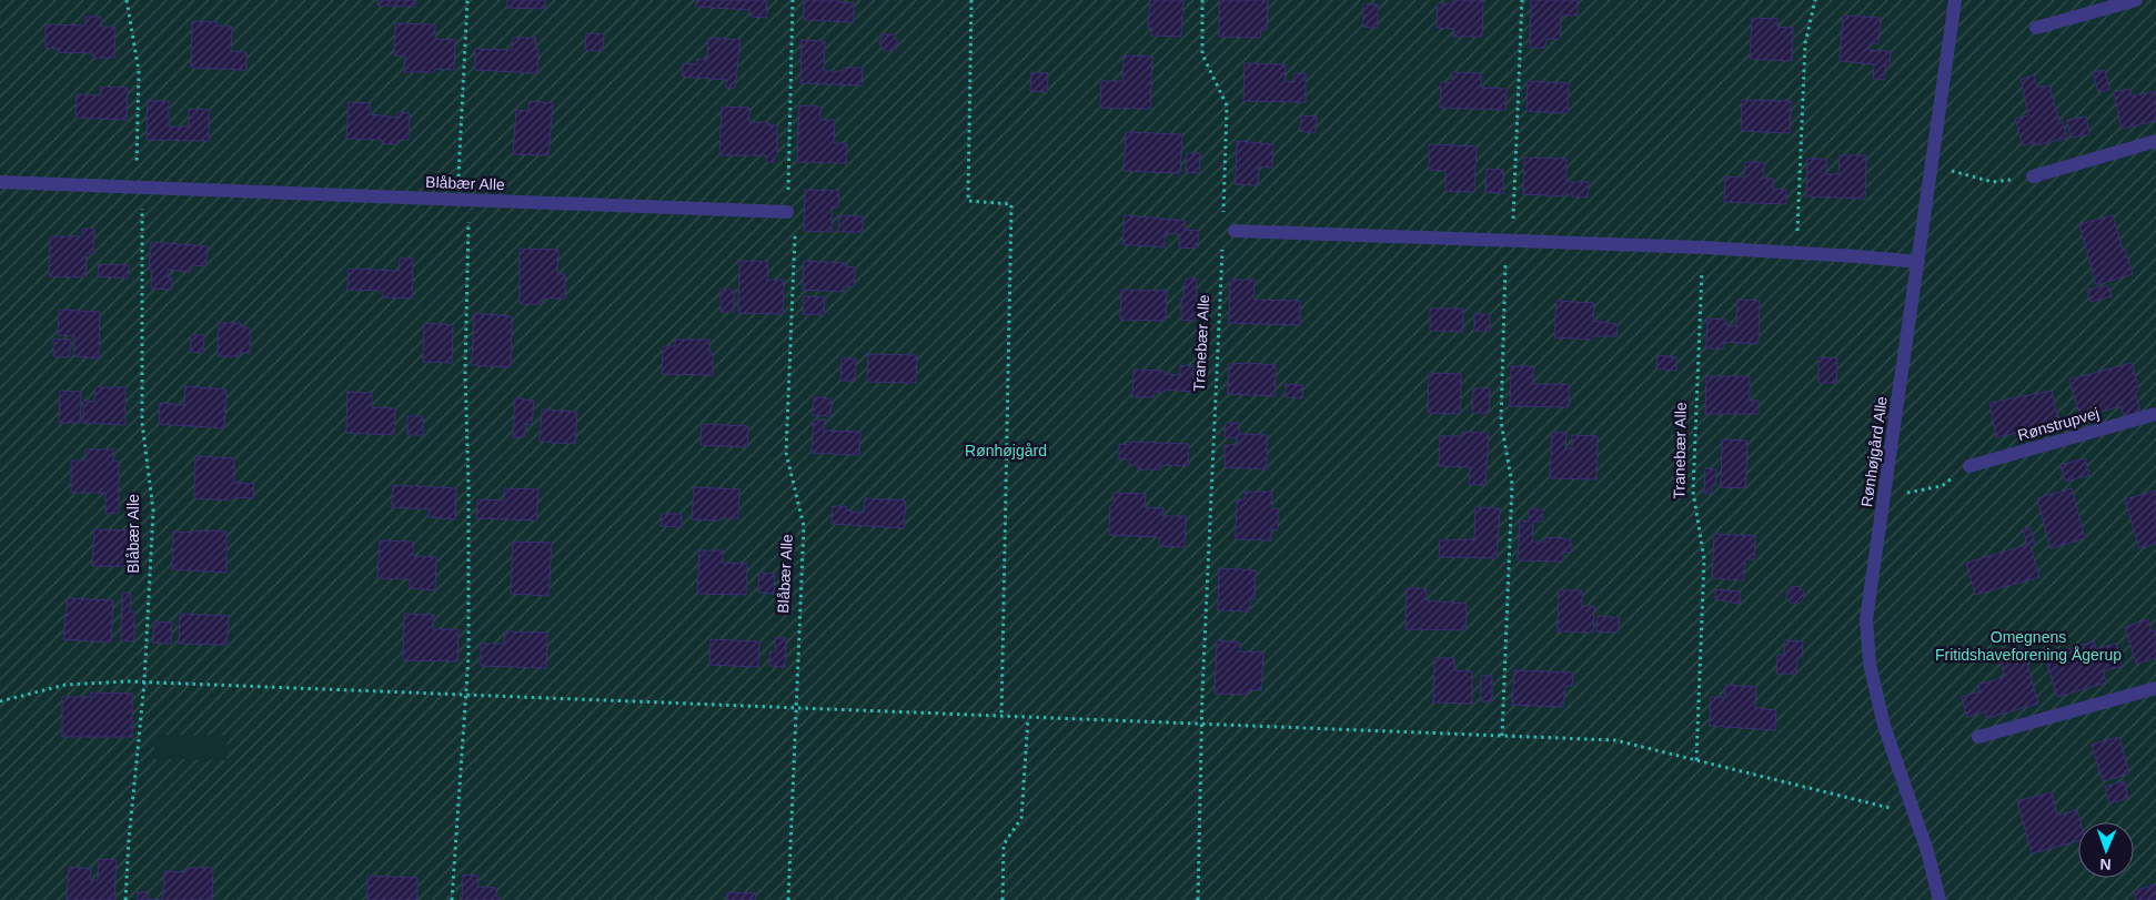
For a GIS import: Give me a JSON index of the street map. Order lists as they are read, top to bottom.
{
  "streets": {
    "street": ["Blåbær Alle", "Rønstrupvej", "Rønhøjgård Alle"],
    "path": ["Tranebær Alle"]
  },
  "parks": ["Rønhøjgård", "Omegnens Fritidshaveforening Ågerup"],
  "north": "bottom"
}
